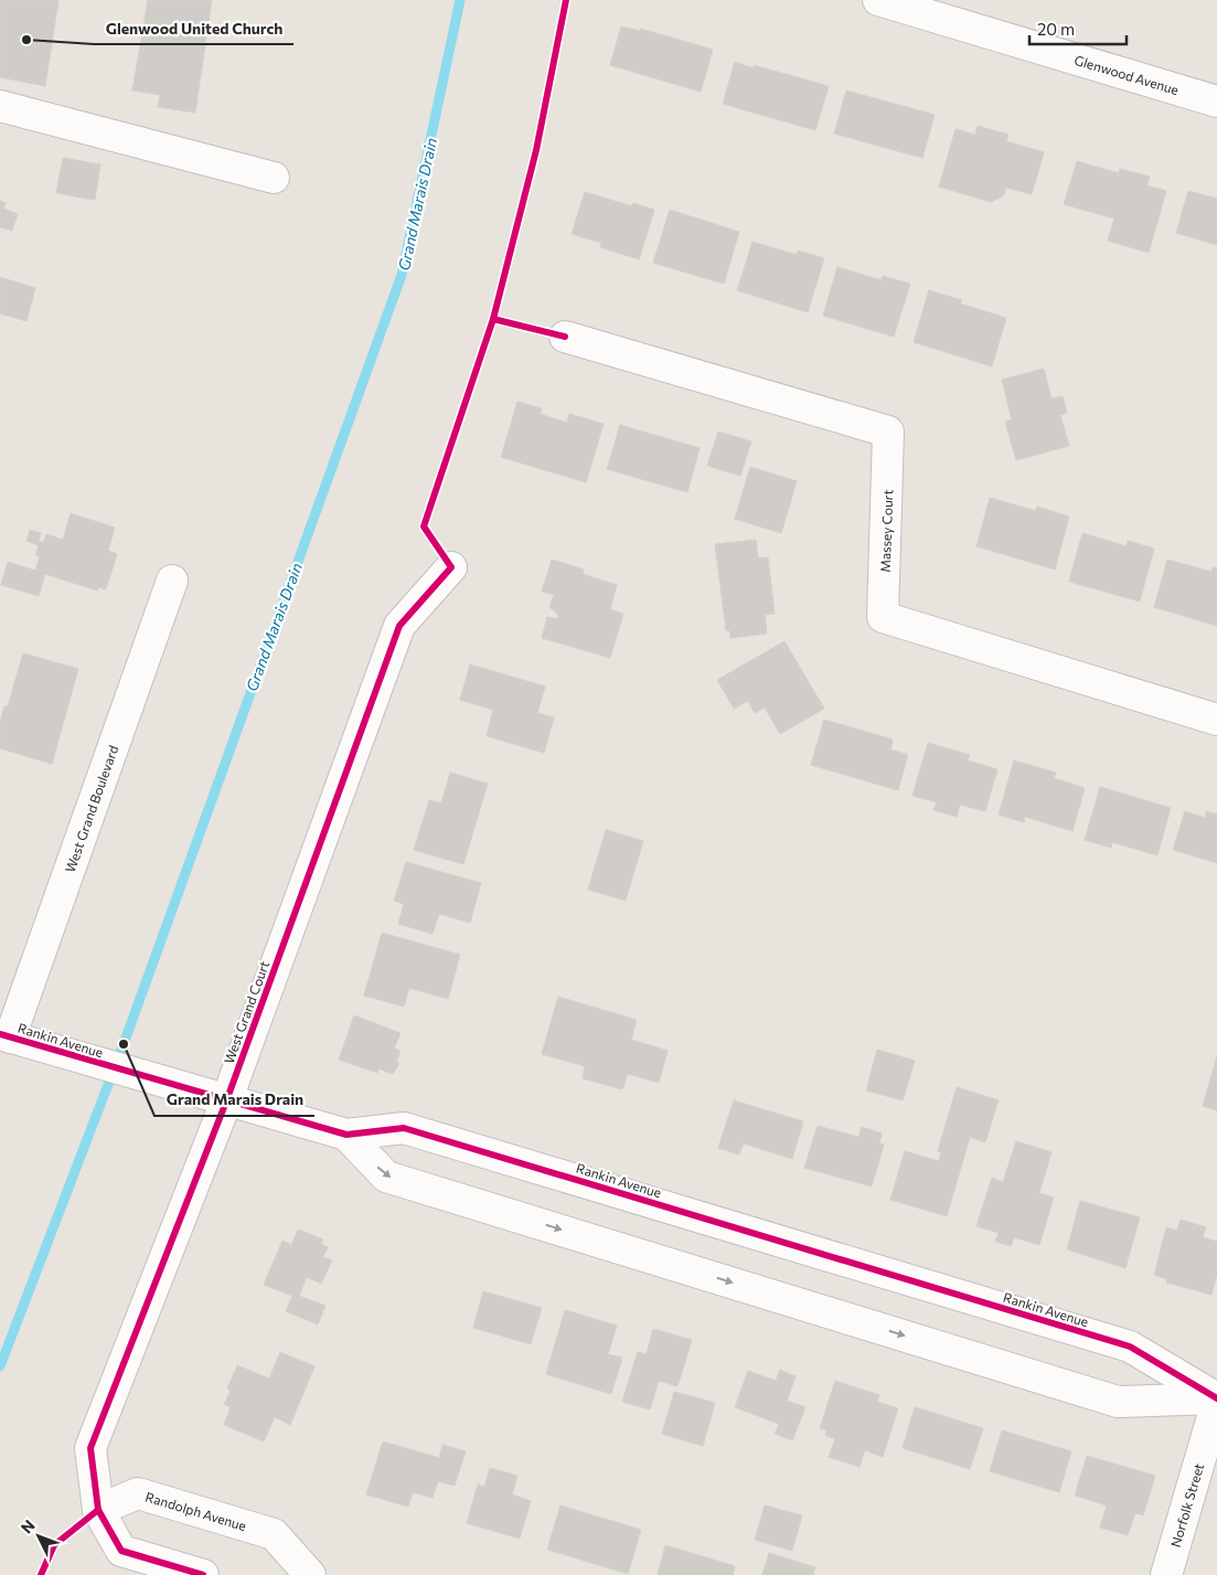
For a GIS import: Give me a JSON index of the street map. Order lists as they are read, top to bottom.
{
  "streets": {
    "street": [
      "Glenwood Avenue",
      "Massey Court",
      "West Grand Boulevard",
      "West Grand Court",
      "Rankin Avenue",
      "Norfolk Street",
      "Randolph Avenue"
    ]
  },
  "crossings": [
    ["West Grand Boulevard", "Rankin Avenue"],
    ["West Grand Court", "Rankin Avenue"],
    ["West Grand Court", "Randolph Avenue"],
    ["Rankin Avenue", "Norfolk Street"]
  ],
  "water": ["Grand Marais Drain"],
  "places": ["Glenwood United Church", "Grand Marais Drain"],
  "scale_bar": "20 m",
  "north": "top left"
}
